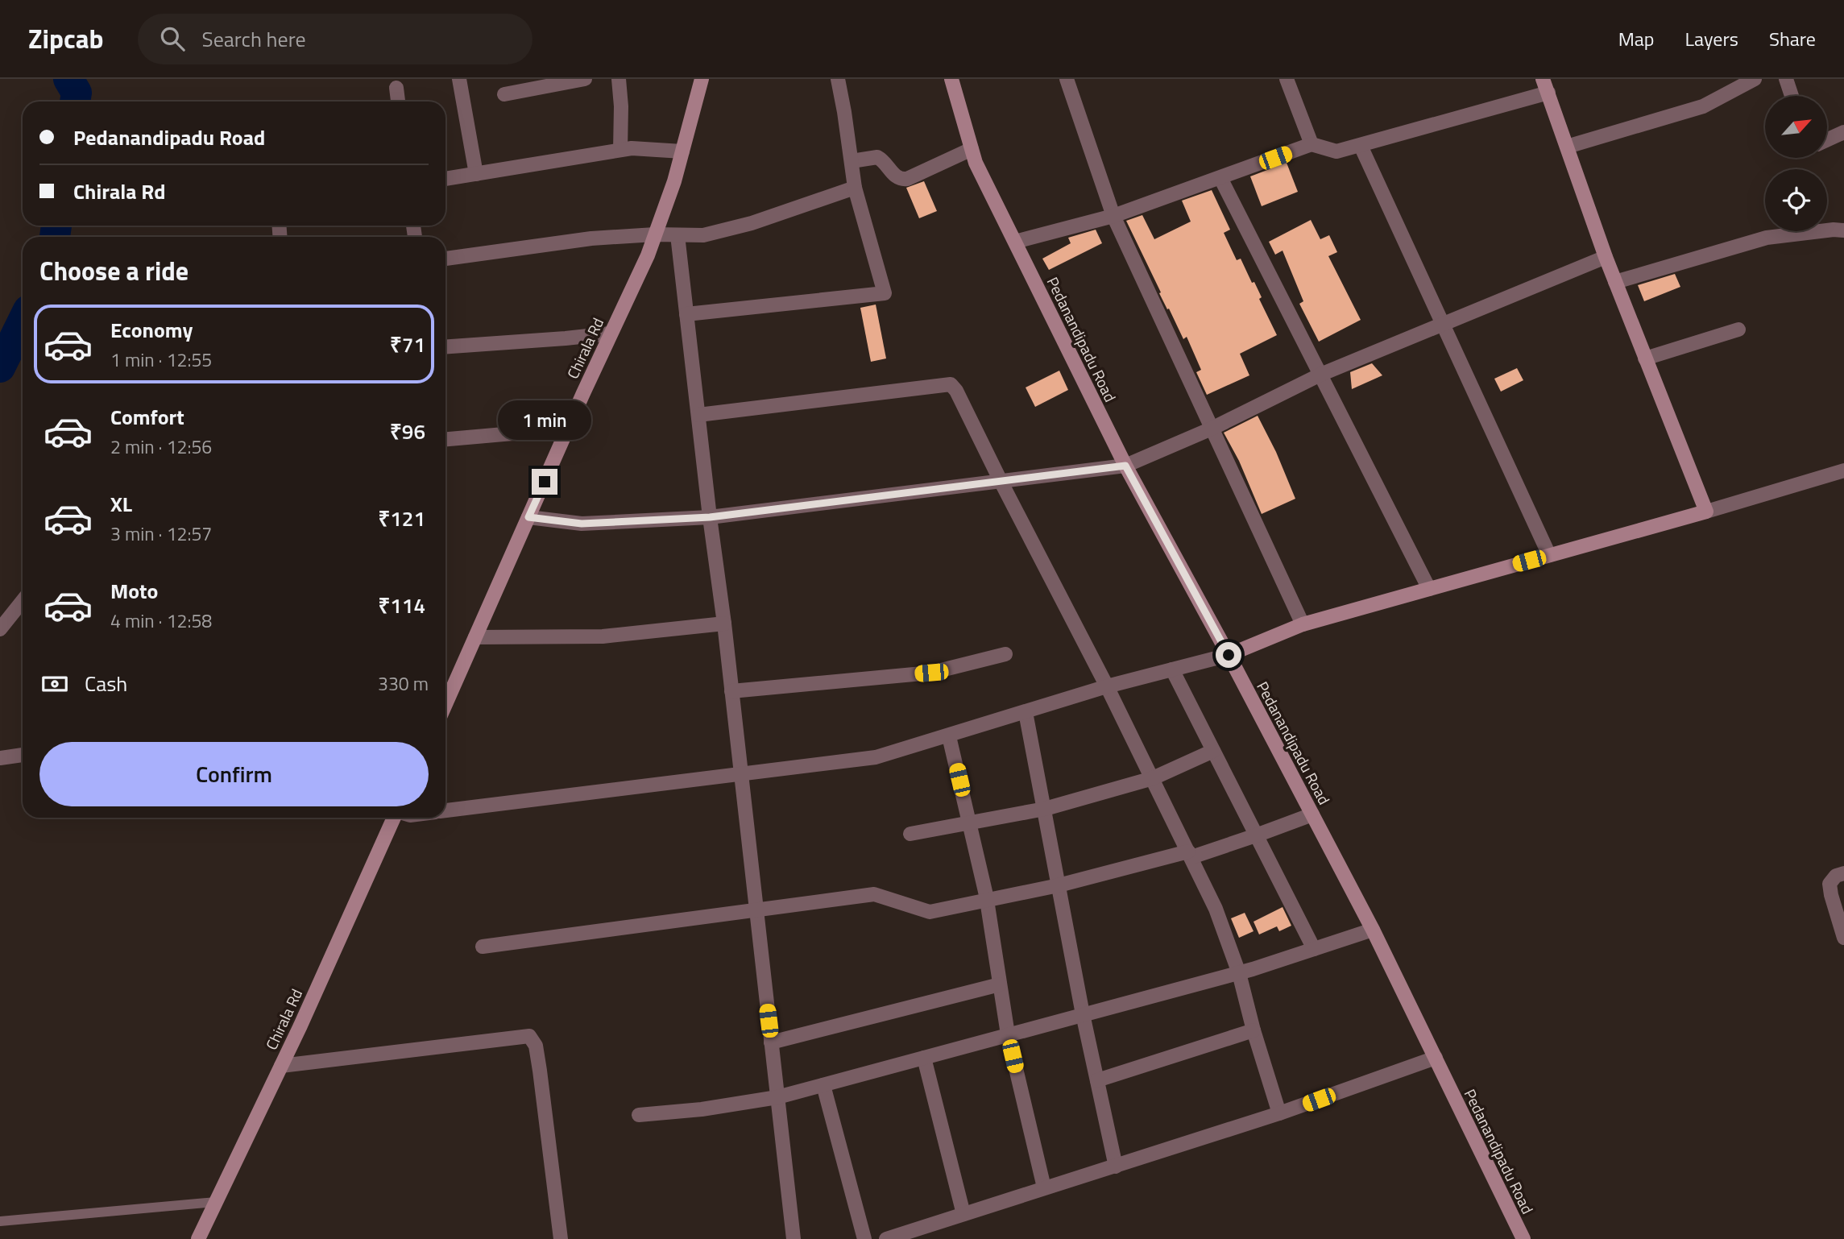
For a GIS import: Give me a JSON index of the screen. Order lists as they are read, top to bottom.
{
  "streets": {
    "main road": ["Pedanandipadu Road", "Chirala Rd"]
  },
  "north": "top right",
  "page": {
    "header": "Zipcab",
    "search": "Search here",
    "nav": ["Map", "Layers", "Share"],
    "banner": ["Pedanandipadu Road", "Chirala Rd"],
    "heading": "Choose a ride",
    "list": [
      {
        "name": "Economy",
        "note": "1 min · 12:55",
        "value": "₹71"
      },
      {
        "name": "Comfort",
        "note": "2 min · 12:56",
        "value": "₹96"
      },
      {
        "name": "XL",
        "note": "3 min · 12:57",
        "value": "₹121"
      },
      {
        "name": "Moto",
        "note": "4 min · 12:58",
        "value": "₹114"
      }
    ],
    "bubble": "1 min",
    "pay": ["Cash", "330 m"],
    "buttons": "Confirm"
  }
}
